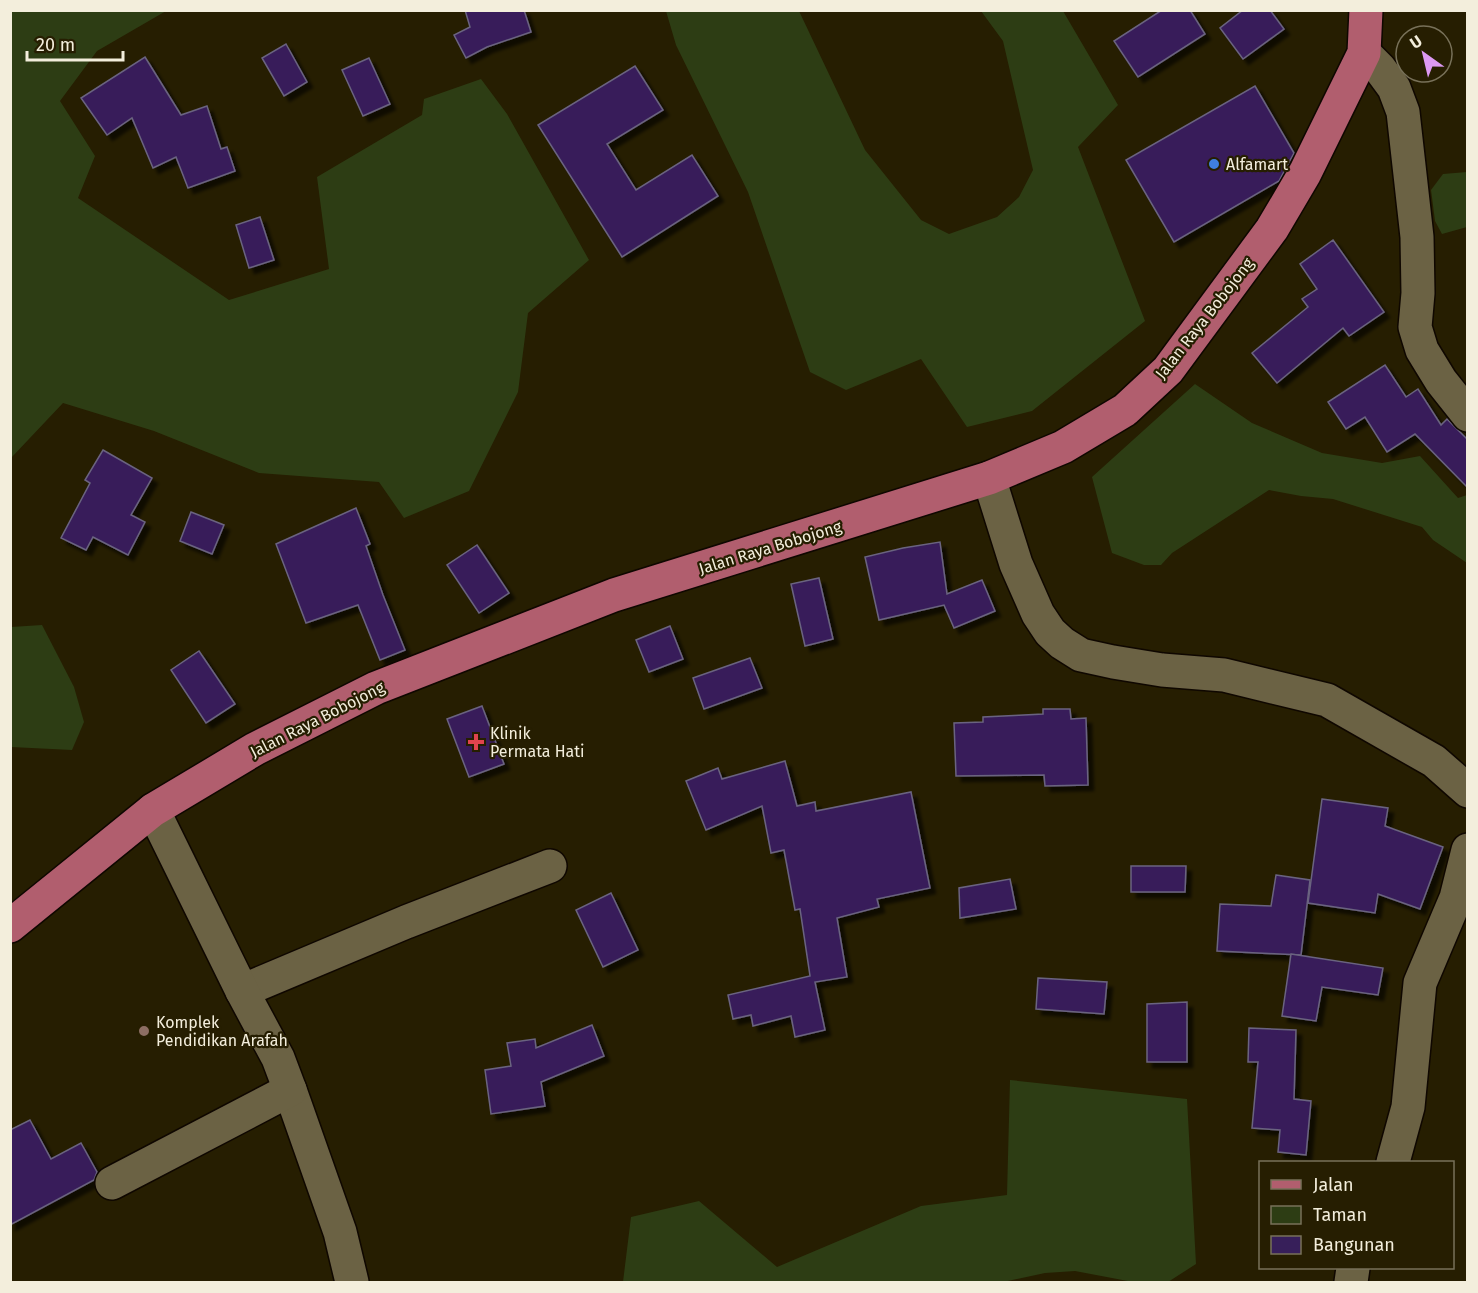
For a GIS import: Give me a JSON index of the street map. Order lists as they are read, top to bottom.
{
  "streets": {
    "main road": ["Jalan Raya Bobojong"]
  },
  "places": {
    "other": ["Alfamart", "Komplek Pendidikan Arafah"],
    "health": ["Klinik Permata Hati"]
  },
  "legend": ["Jalan", "Taman", "Bangunan"],
  "scale_bar": "20 m",
  "north": "top left"
}
